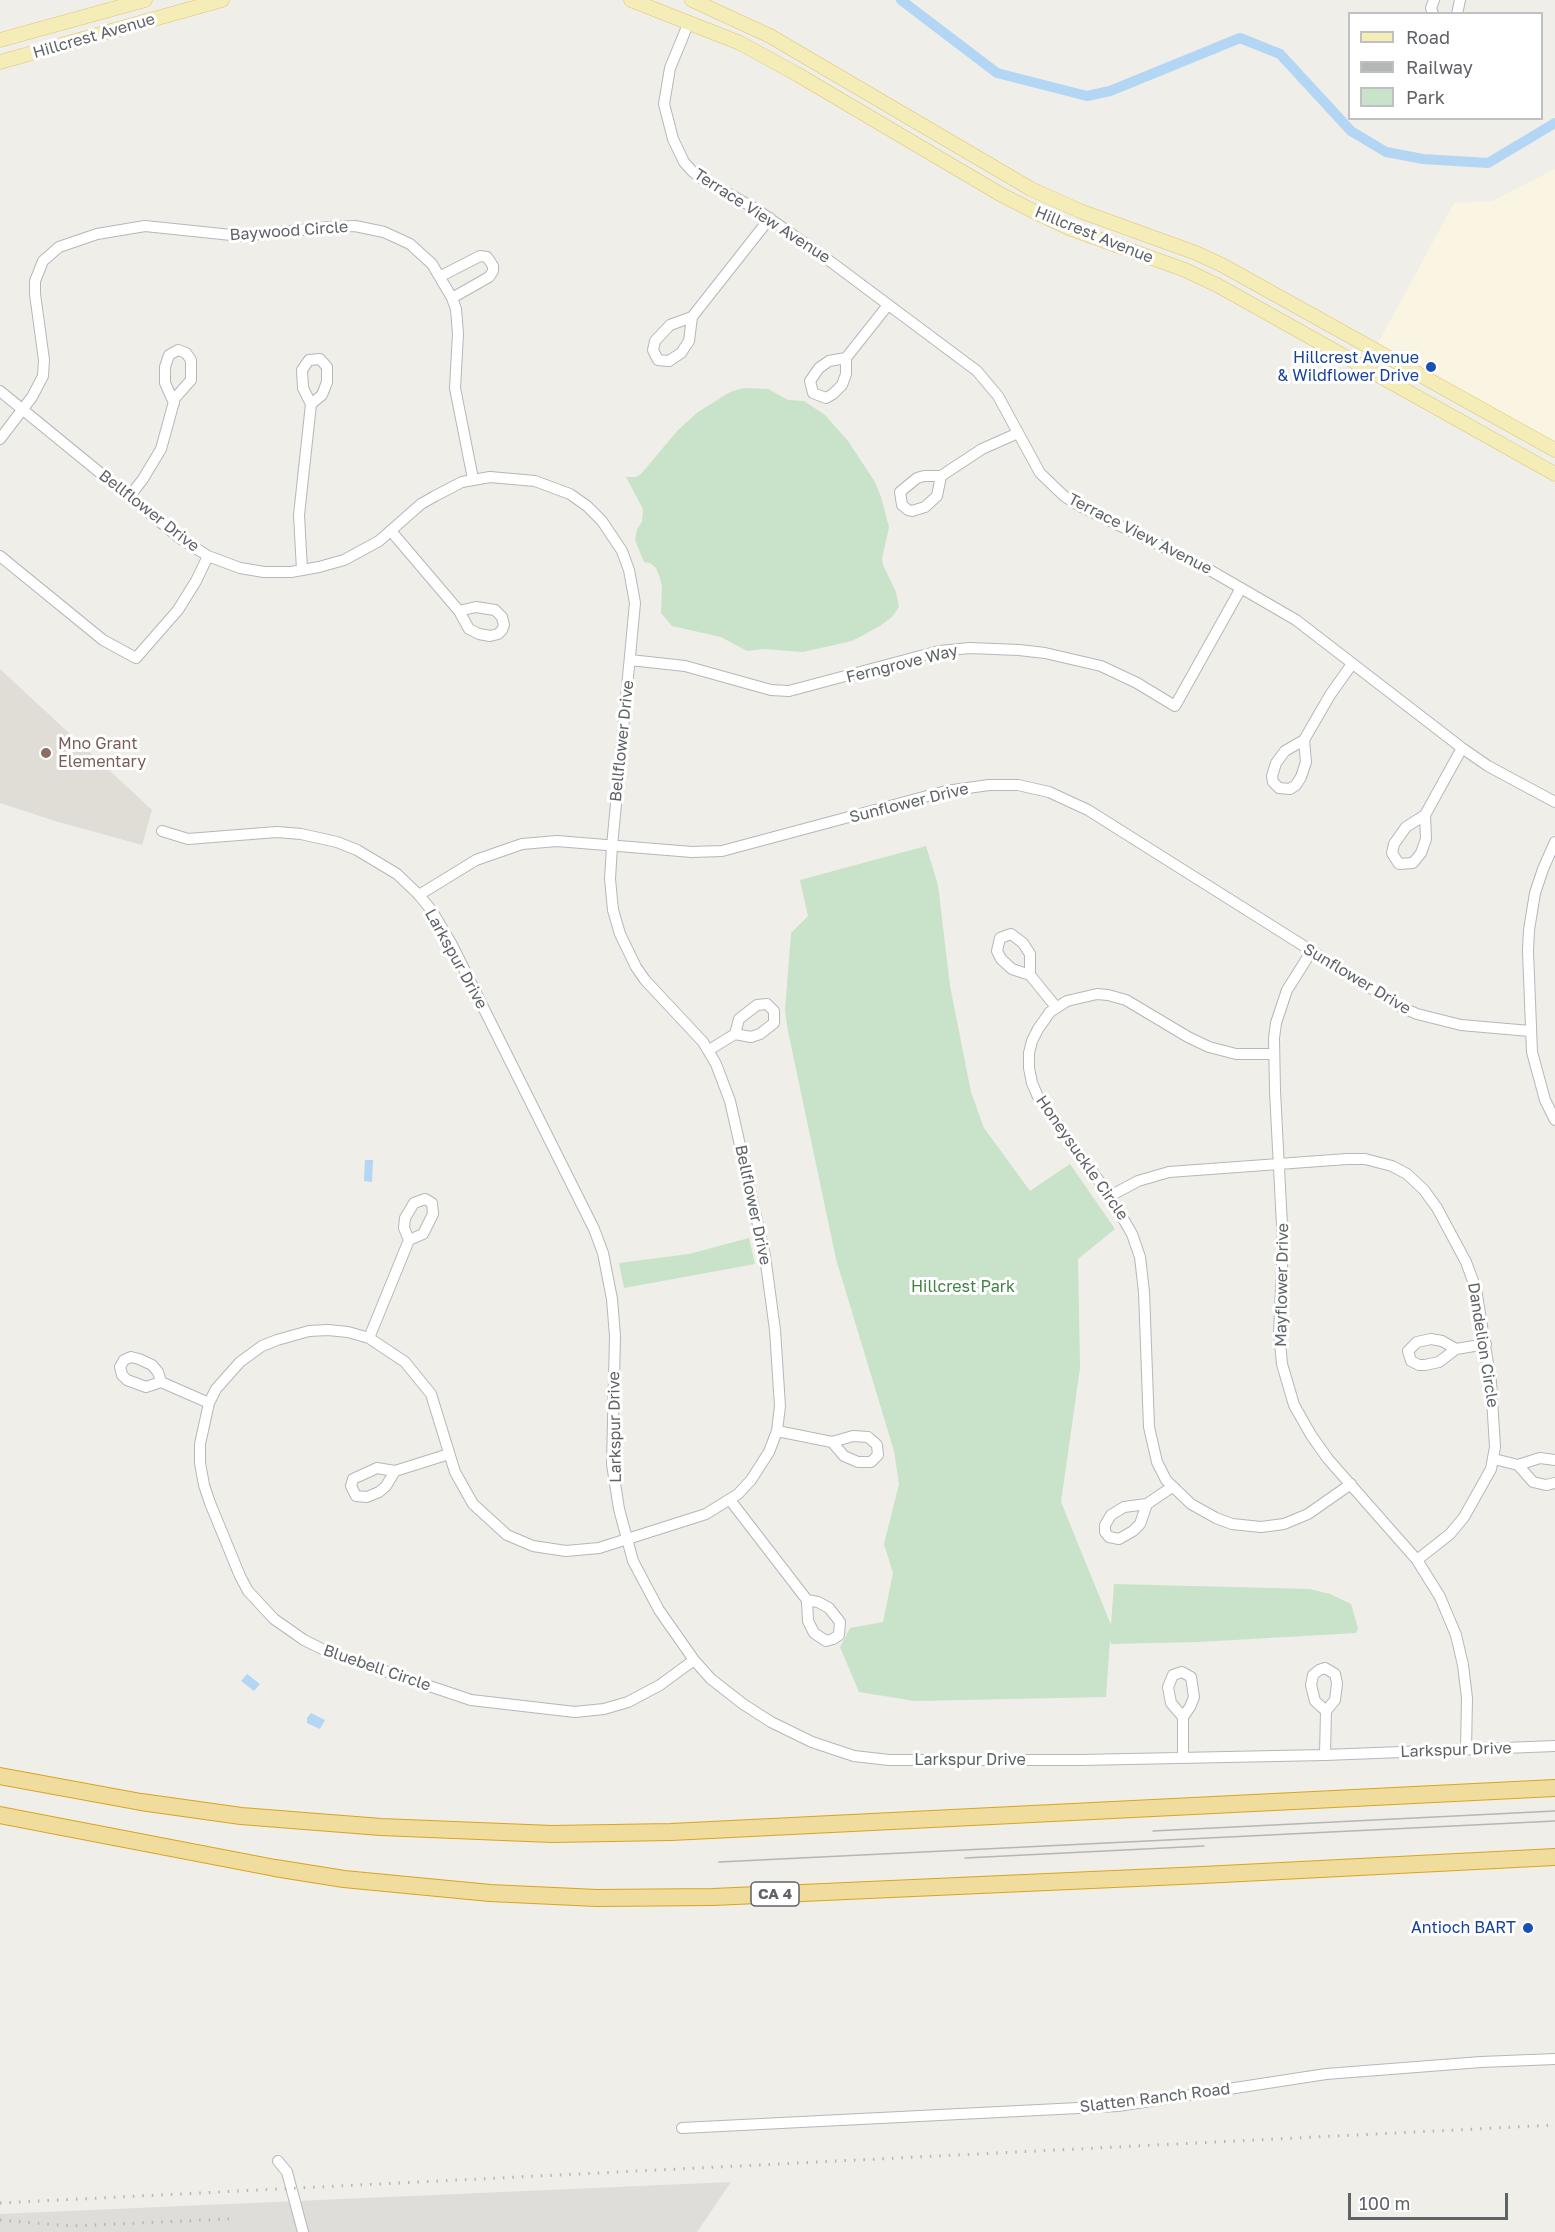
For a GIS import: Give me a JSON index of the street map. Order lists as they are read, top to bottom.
{
  "streets": {
    "highway": ["CA 4"],
    "main road": ["Hillcrest Avenue"],
    "street": [
      "Terrace View Avenue",
      "Baywood Circle",
      "Bellflower Drive",
      "Ferngrove Way",
      "Sunflower Drive",
      "Larkspur Drive",
      "Honeysuckle Circle",
      "Mayflower Drive",
      "Dandelion Circle",
      "Bluebell Circle",
      "Slatten Ranch Road"
    ]
  },
  "crossings": [
    ["Hillcrest Avenue", "Terrace View Avenue"],
    ["Terrace View Avenue", "Ferngrove Way"],
    ["Baywood Circle", "Bellflower Drive"],
    ["Bellflower Drive", "Ferngrove Way"],
    ["Bellflower Drive", "Sunflower Drive"],
    ["Bellflower Drive", "Larkspur Drive"],
    ["Bellflower Drive", "Bluebell Circle"],
    ["Sunflower Drive", "Larkspur Drive"],
    ["Sunflower Drive", "Mayflower Drive"],
    ["Larkspur Drive", "Mayflower Drive"],
    ["Larkspur Drive", "Bluebell Circle"],
    ["Honeysuckle Circle", "Mayflower Drive"],
    ["Honeysuckle Circle", "Dandelion Circle"],
    ["Mayflower Drive", "Dandelion Circle"]
  ],
  "parks": ["Hillcrest Park"],
  "places": ["Hillcrest Avenue & Wildflower Drive", "Mno Grant Elementary", "Antioch BART"],
  "legend": ["Road", "Railway", "Park"],
  "scale_bar": "100 m"
}
